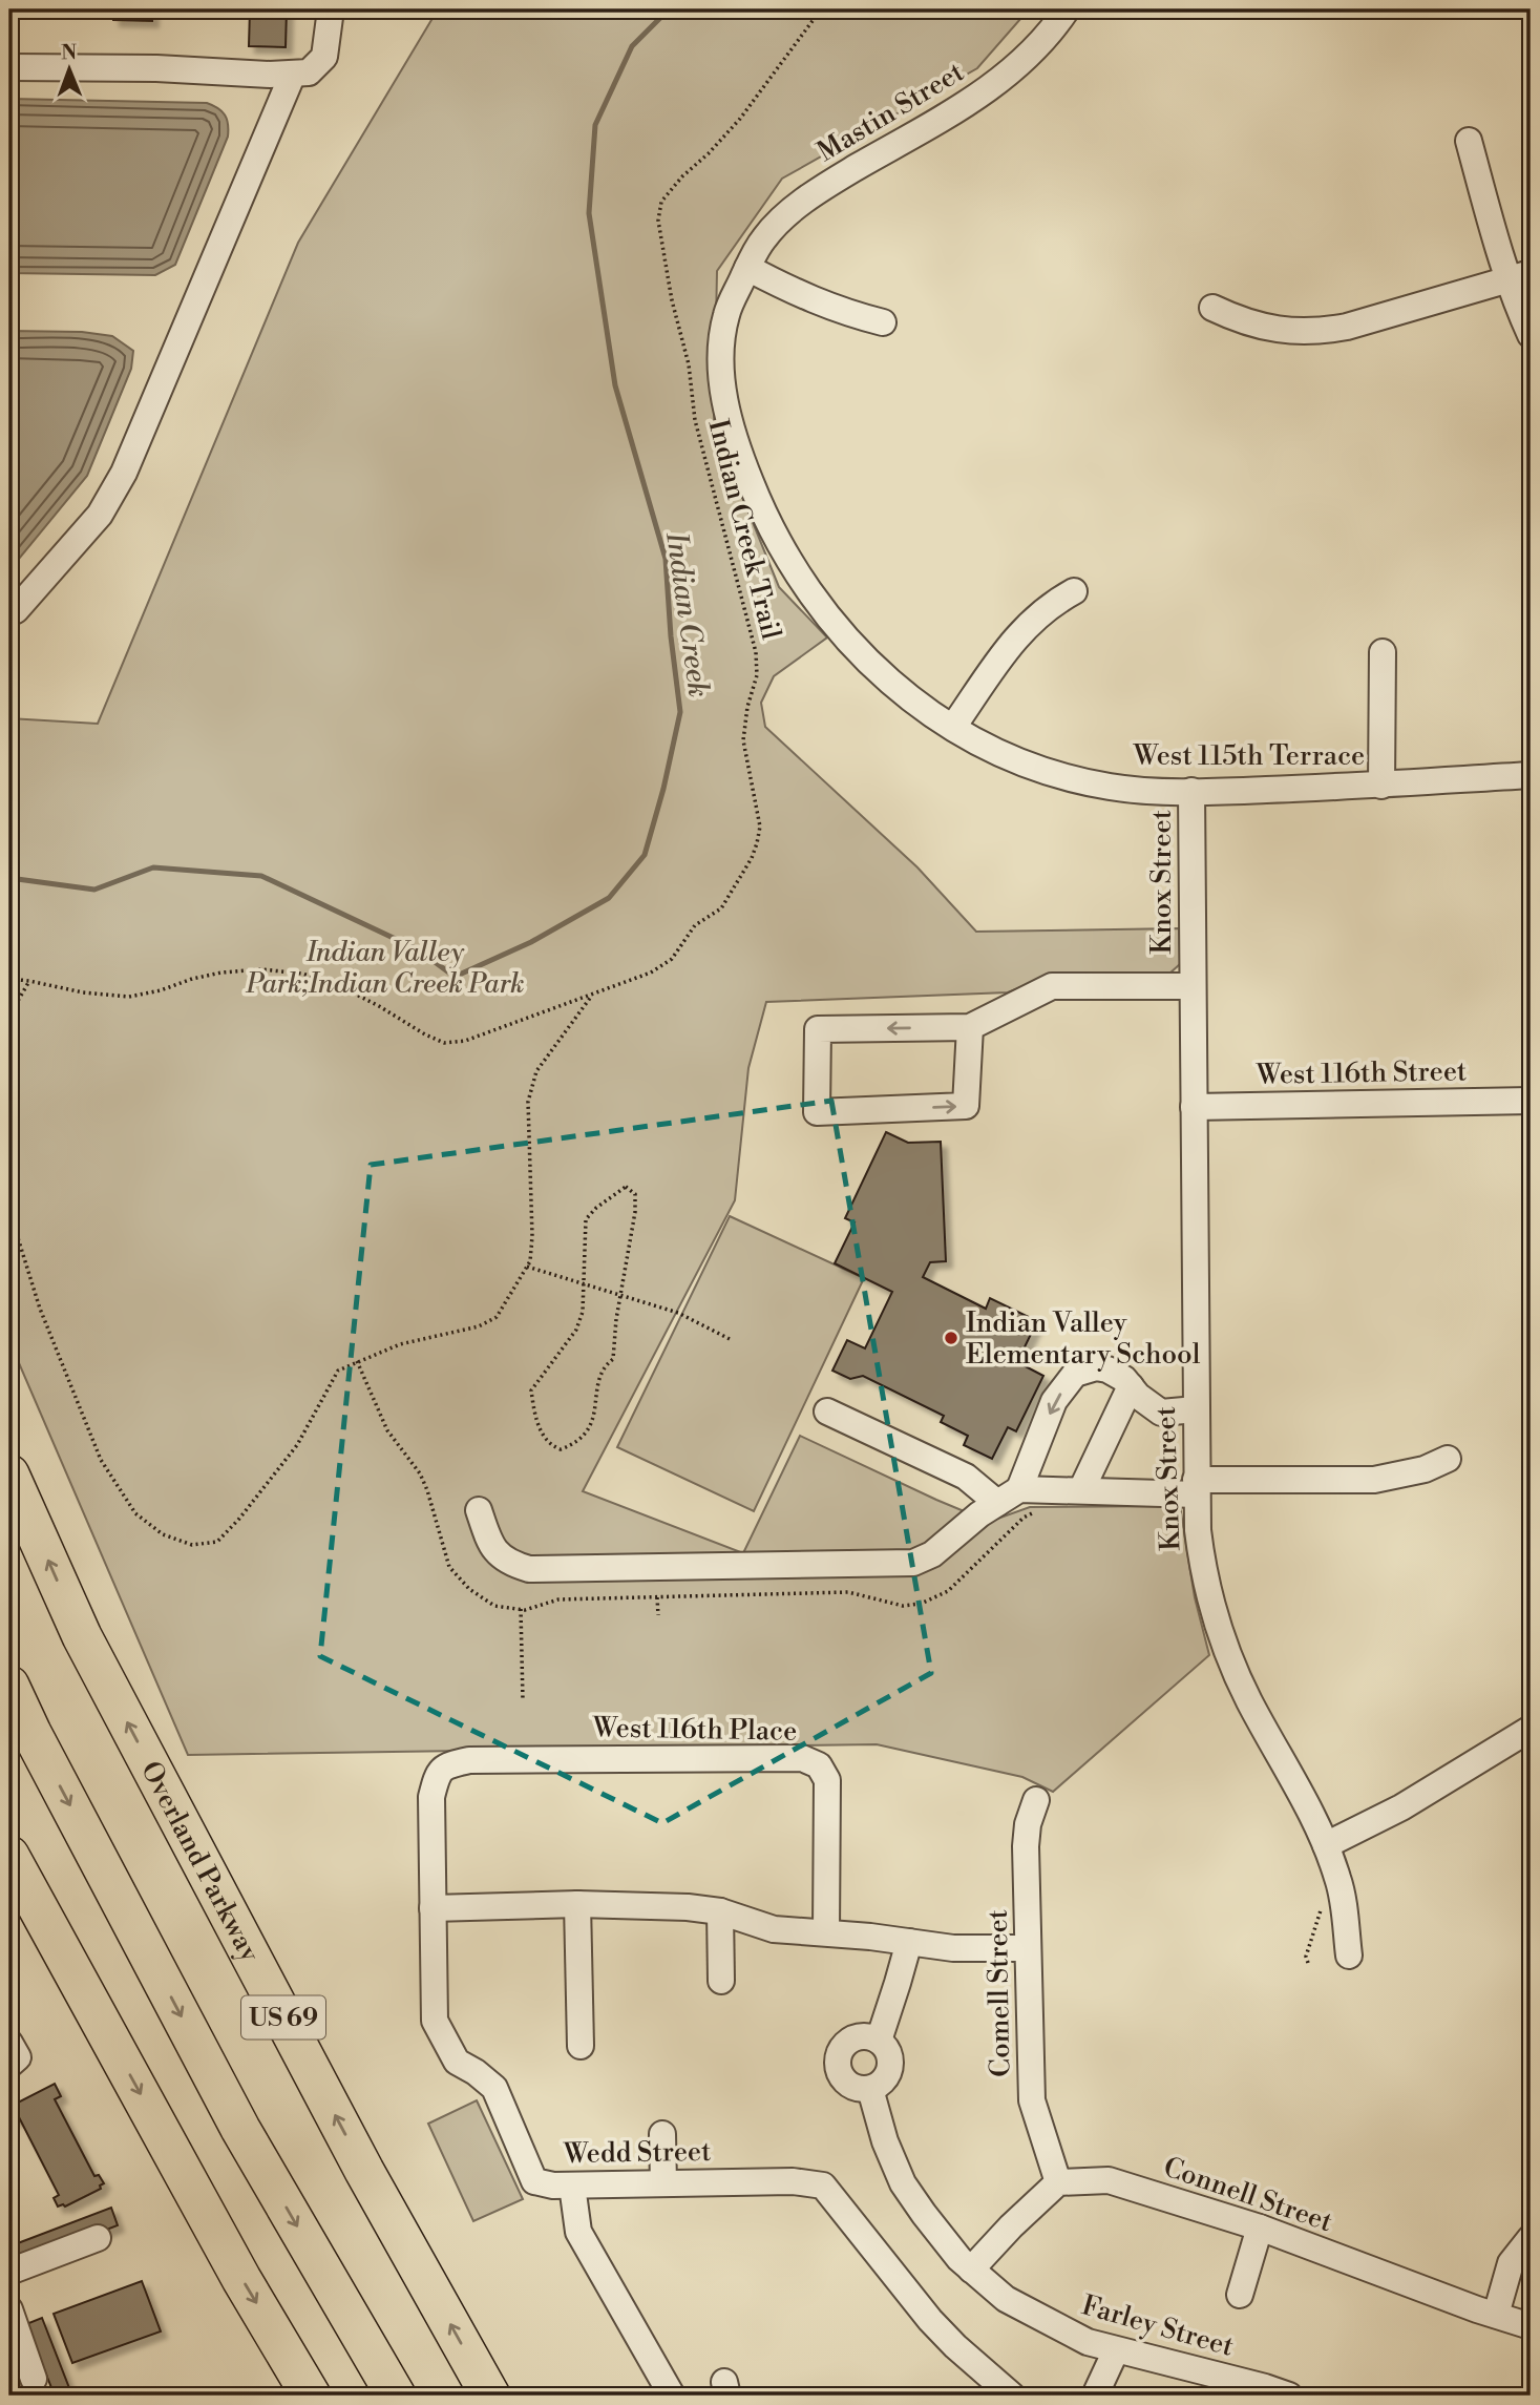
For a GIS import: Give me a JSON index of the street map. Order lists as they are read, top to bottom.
{
  "streets": {
    "highway": ["Overland Parkway", "US 69"],
    "street": [
      "Mastin Street",
      "West 115th Terrace",
      "Knox Street",
      "West 116th Street",
      "West 116th Place",
      "Comell Street",
      "Wedd Street",
      "Connell Street",
      "Farley Street"
    ],
    "path": ["Indian Creek Trail"]
  },
  "crossings": [
    ["Mastin Street", "West 115th Terrace"],
    ["West 115th Terrace", "Knox Street"],
    ["Knox Street", "West 116th Street"],
    ["West 116th Place", "Wedd Street"],
    ["Comell Street", "Connell Street"]
  ],
  "water": ["Indian Creek"],
  "parks": ["Indian Valley Park;Indian Creek Park"],
  "places": ["Indian Valley Elementary School"],
  "north": "top"
}
